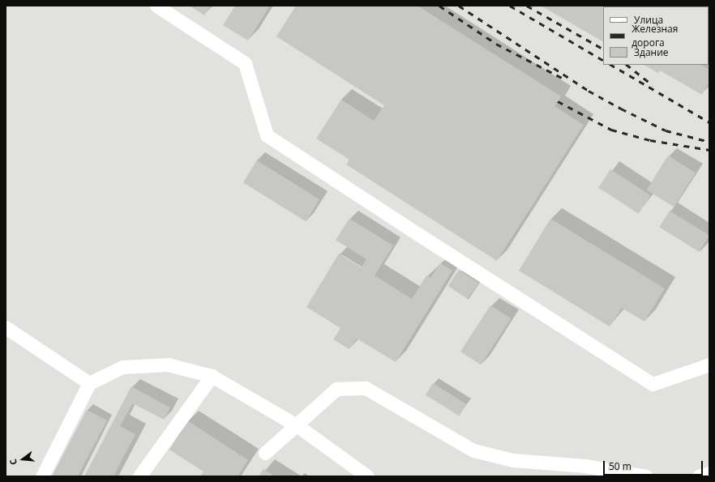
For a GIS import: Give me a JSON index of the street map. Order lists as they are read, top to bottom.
{
  "legend": ["Улица", "Железная дорога", "Здание"],
  "scale_bar": "50 m",
  "north": "left"
}
